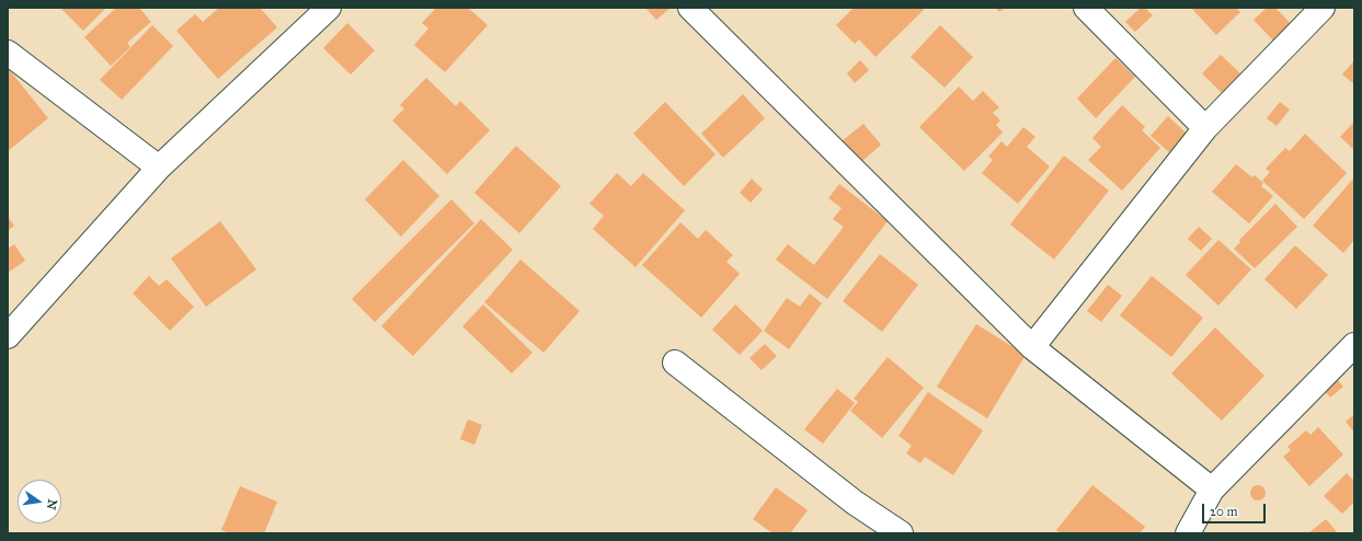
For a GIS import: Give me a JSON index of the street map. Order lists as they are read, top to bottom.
{
  "scale_bar": "20 m",
  "north": "right"
}
